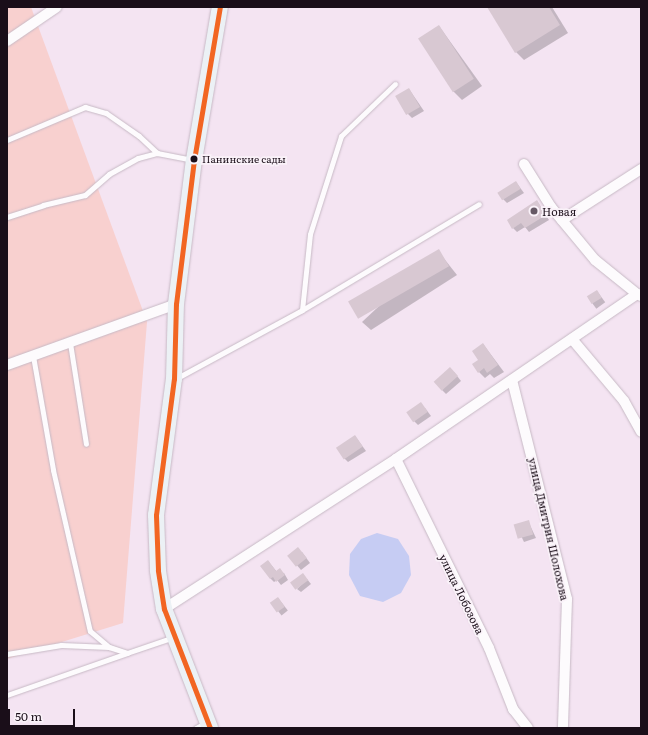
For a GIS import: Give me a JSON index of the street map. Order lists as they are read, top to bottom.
{
  "streets": {
    "street": ["улица Дмитрия Шолохова", "улица Лобозова"]
  },
  "places": ["Панинские сады", "Новая"],
  "scale_bar": "50 m"
}
